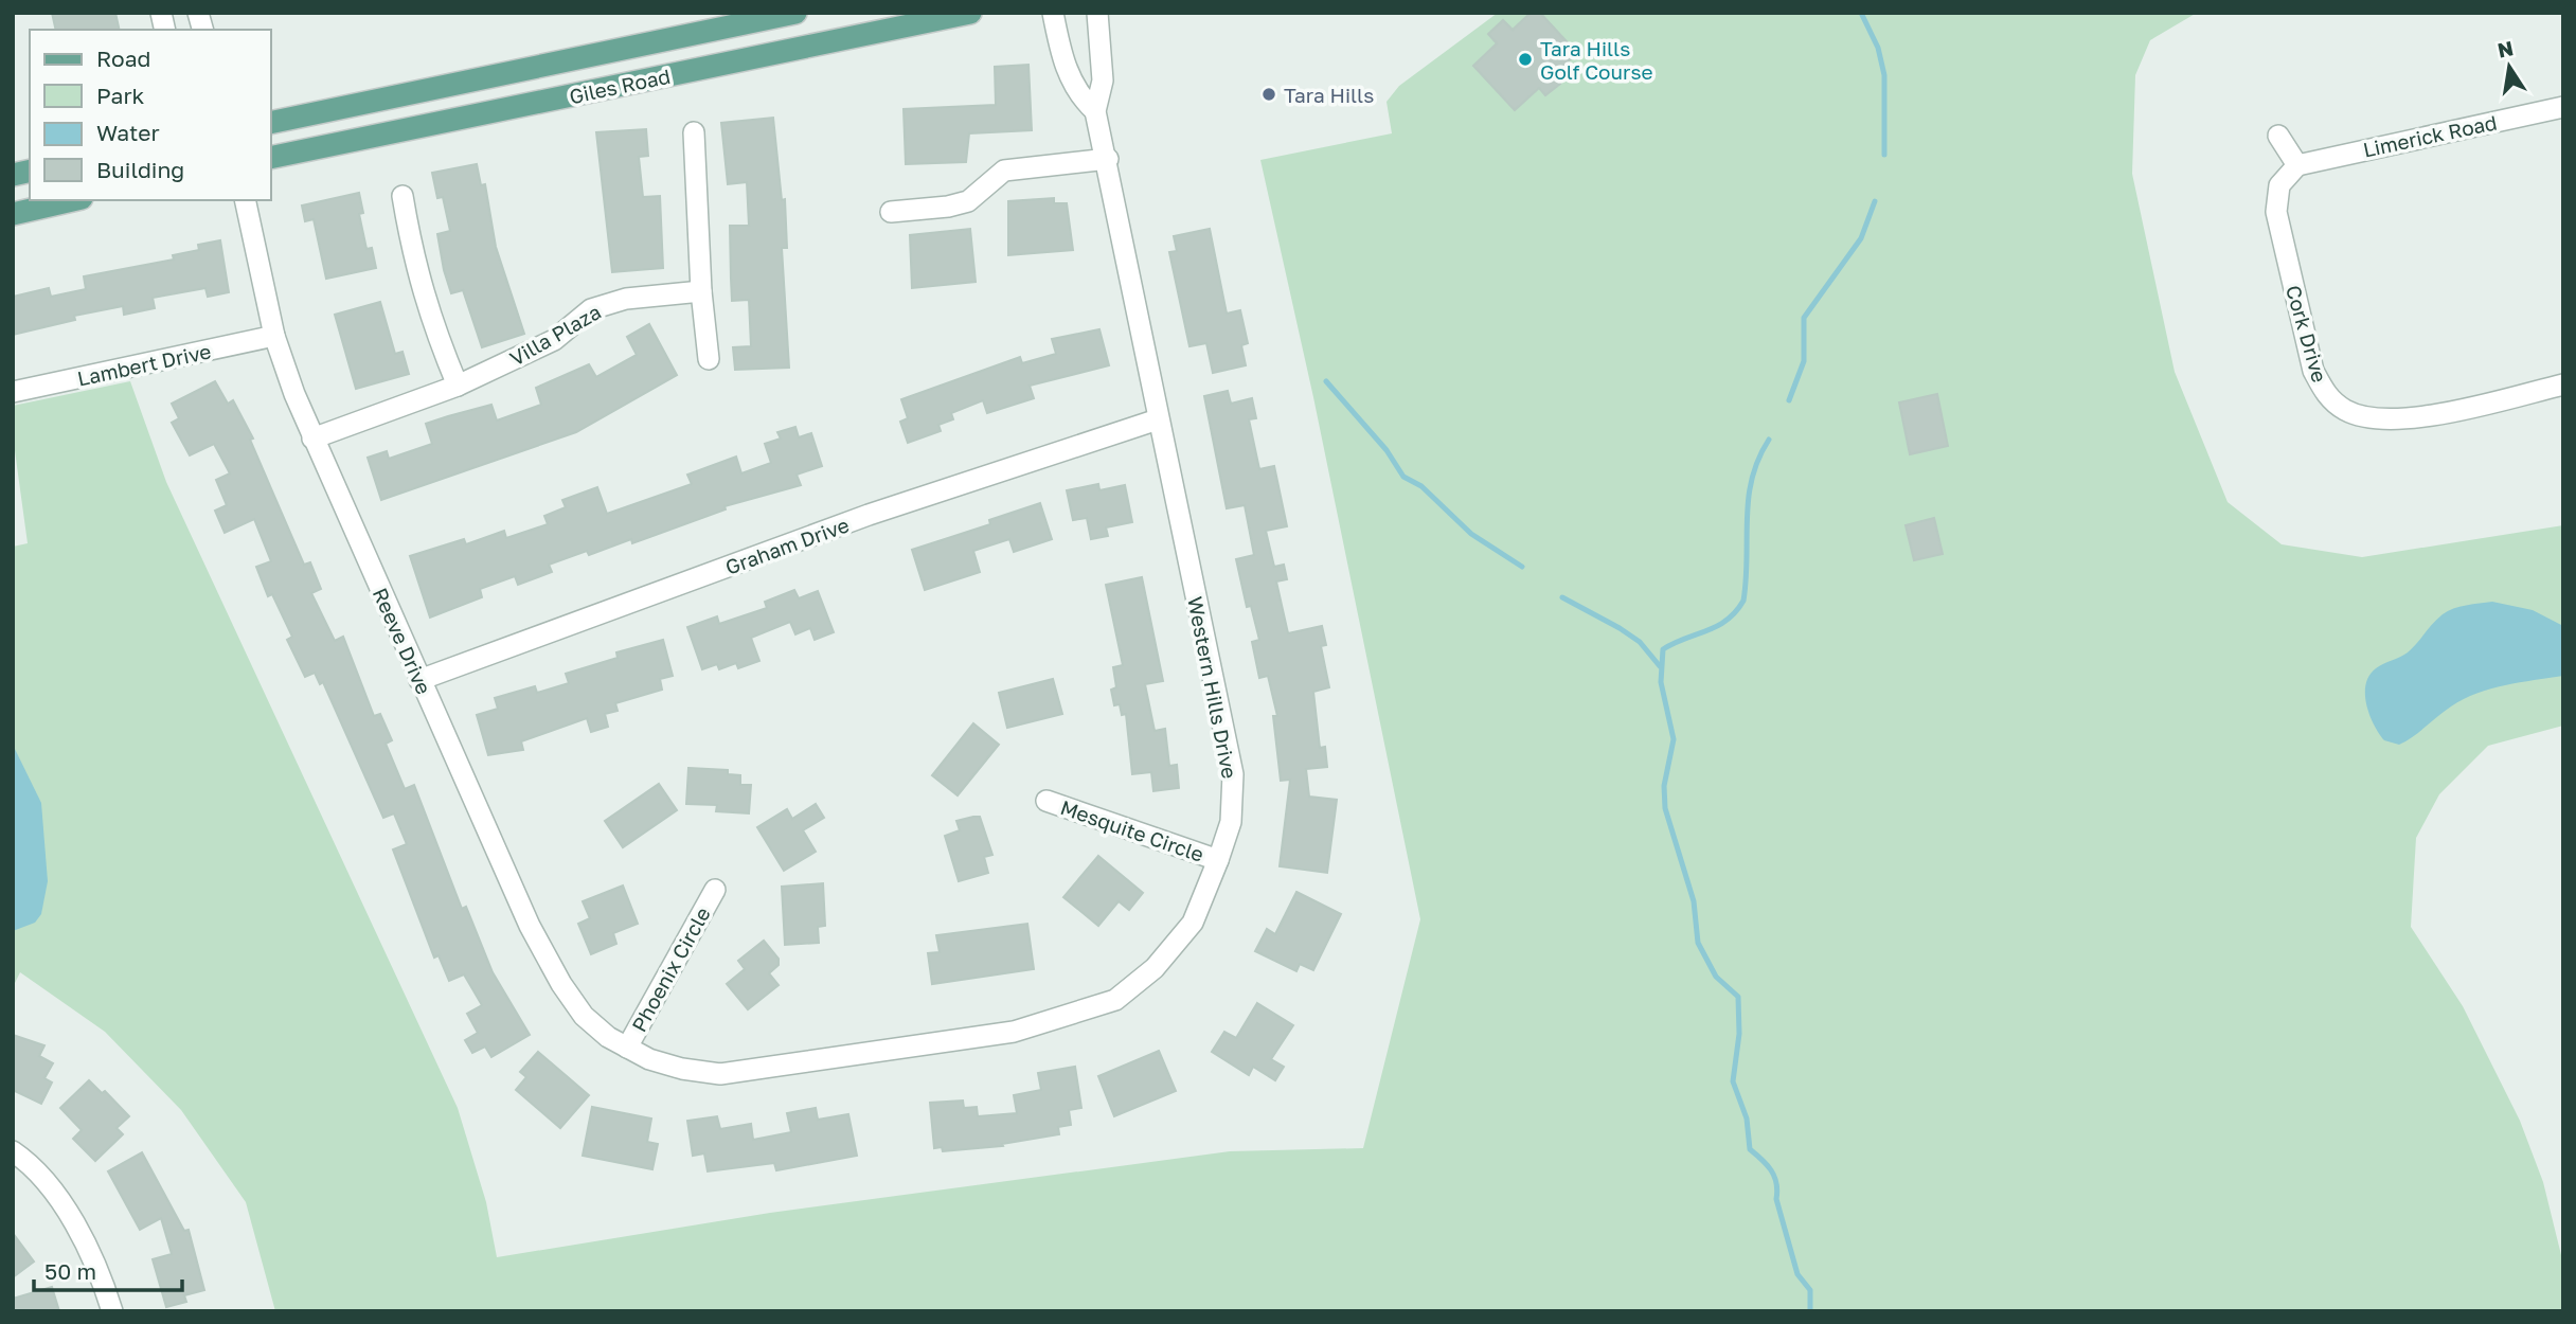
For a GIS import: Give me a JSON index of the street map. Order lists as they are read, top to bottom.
{
  "streets": {
    "main road": ["Giles Road"],
    "street": [
      "Limerick Road",
      "Cork Drive",
      "Villa Plaza",
      "Lambert Drive",
      "Graham Drive",
      "Reeve Drive",
      "Western Hills Drive",
      "Mesquite Circle",
      "Phoenix Circle"
    ]
  },
  "crossings": [
    ["Limerick Road", "Cork Drive"],
    ["Villa Plaza", "Reeve Drive"],
    ["Lambert Drive", "Reeve Drive"],
    ["Graham Drive", "Reeve Drive"],
    ["Graham Drive", "Western Hills Drive"],
    ["Reeve Drive", "Western Hills Drive"],
    ["Reeve Drive", "Phoenix Circle"],
    ["Western Hills Drive", "Mesquite Circle"],
    ["Western Hills Drive", "Phoenix Circle"]
  ],
  "places": ["Tara Hills Golf Course", "Tara Hills"],
  "legend": [
    "Road",
    "Park",
    "Water",
    "Building"
  ],
  "scale_bar": "50 m",
  "north": "top"
}
